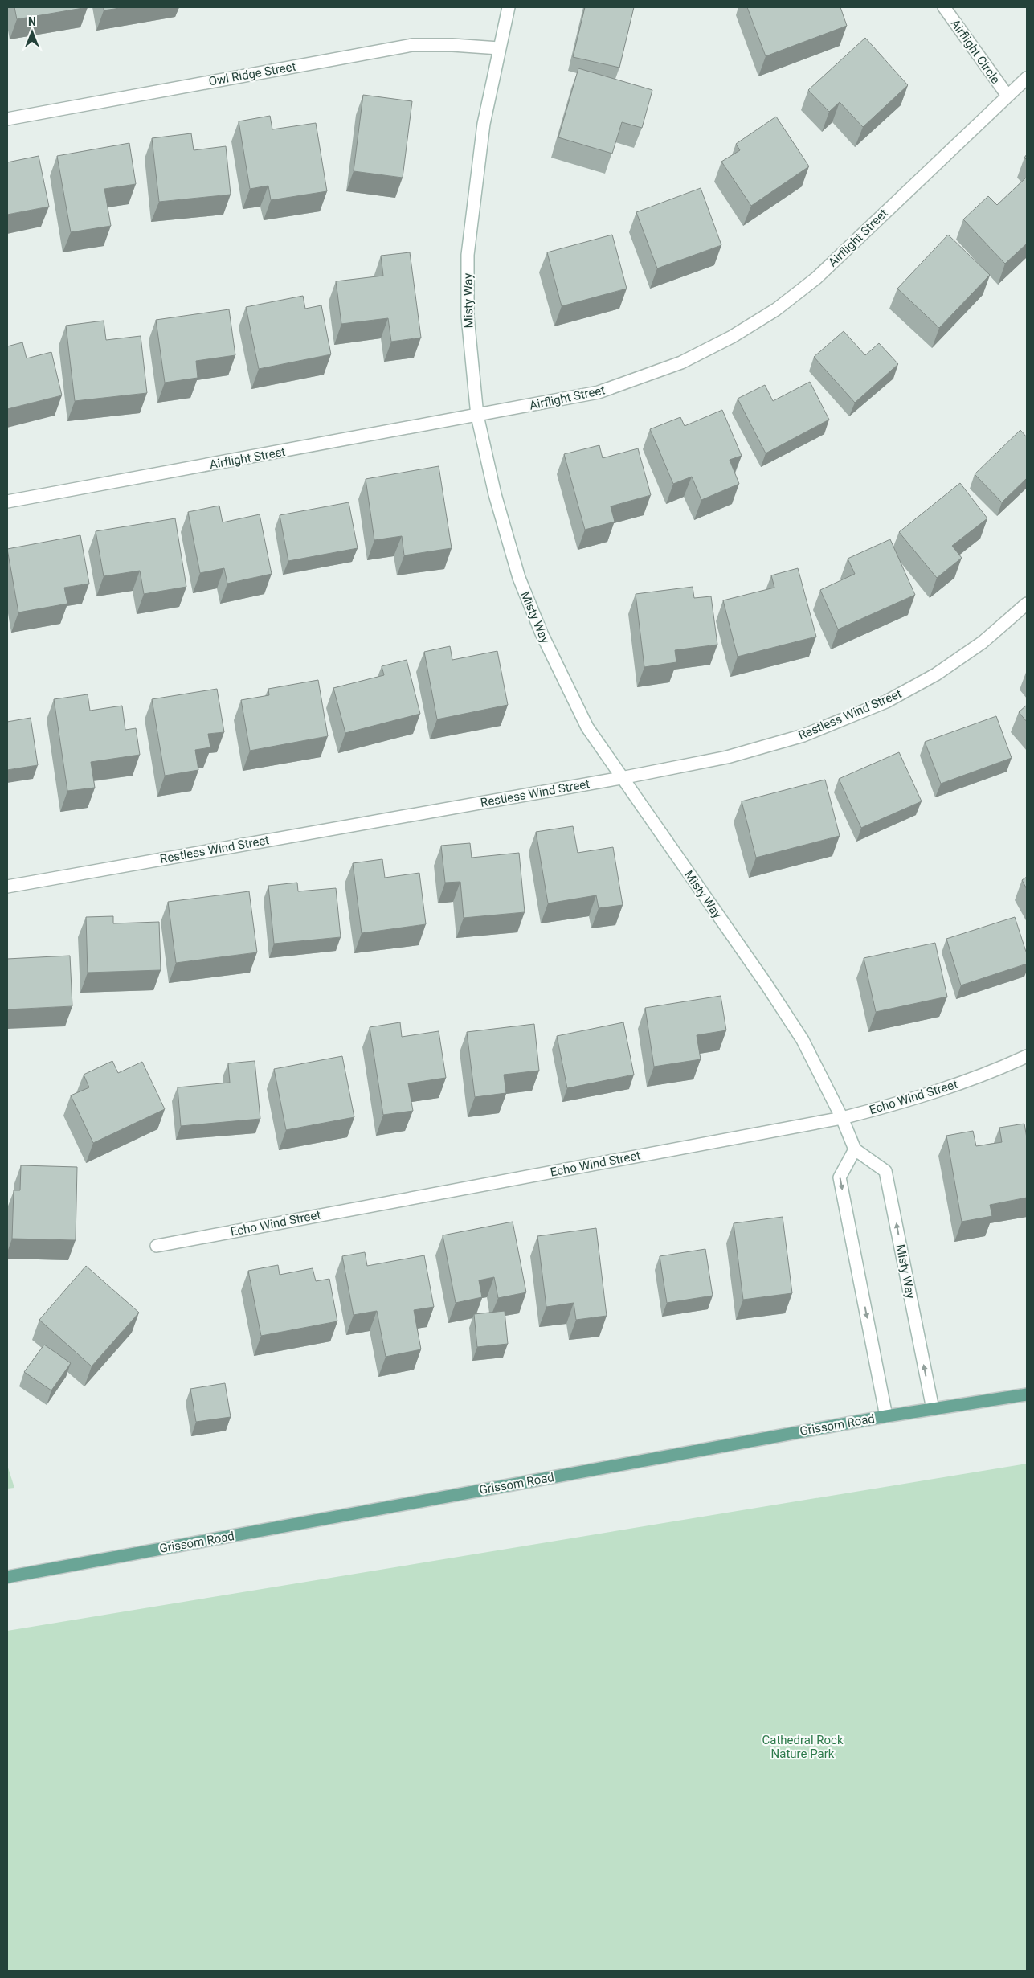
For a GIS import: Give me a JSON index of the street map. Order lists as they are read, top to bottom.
{
  "streets": {
    "main road": ["Grissom Road"],
    "street": [
      "Airflight Circle",
      "Owl Ridge Street",
      "Airflight Street",
      "Misty Way",
      "Restless Wind Street",
      "Echo Wind Street"
    ]
  },
  "crossings": [
    ["Airflight Circle", "Airflight Street"],
    ["Owl Ridge Street", "Misty Way"],
    ["Airflight Street", "Misty Way"],
    ["Misty Way", "Restless Wind Street"],
    ["Misty Way", "Echo Wind Street"],
    ["Misty Way", "Grissom Road"]
  ],
  "parks": ["Cathedral Rock Nature Park"],
  "north": "top"
}
